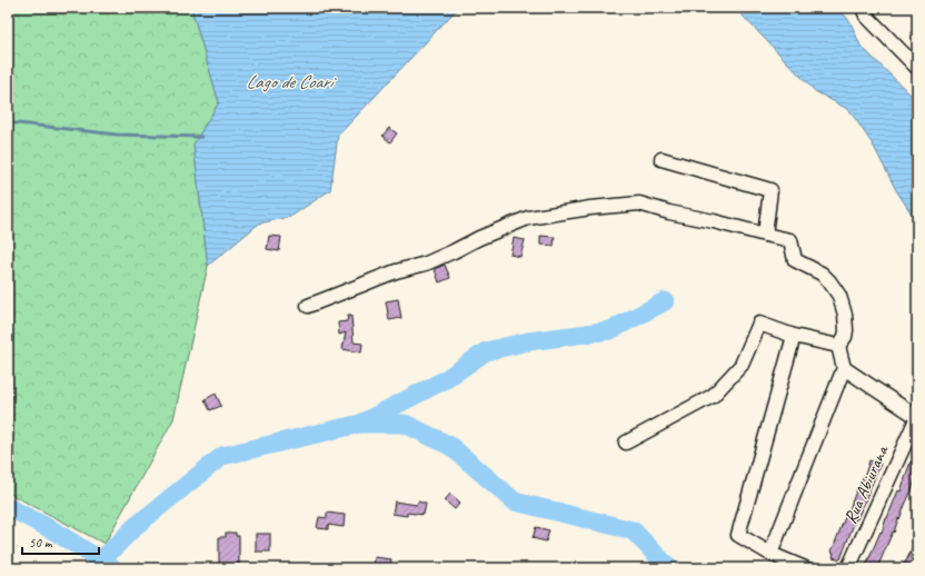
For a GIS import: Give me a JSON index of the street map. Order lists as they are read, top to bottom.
{
  "streets": {
    "street": ["Rua Abiurana"]
  },
  "water": ["Lago de Coari"],
  "scale_bar": "50 m"
}
